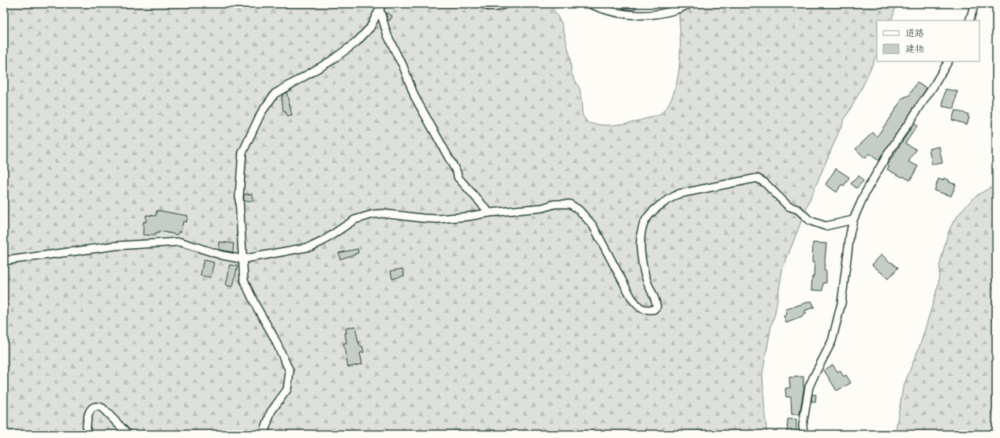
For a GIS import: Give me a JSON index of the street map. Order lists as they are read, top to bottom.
{
  "legend": ["道路", "建物"]
}
